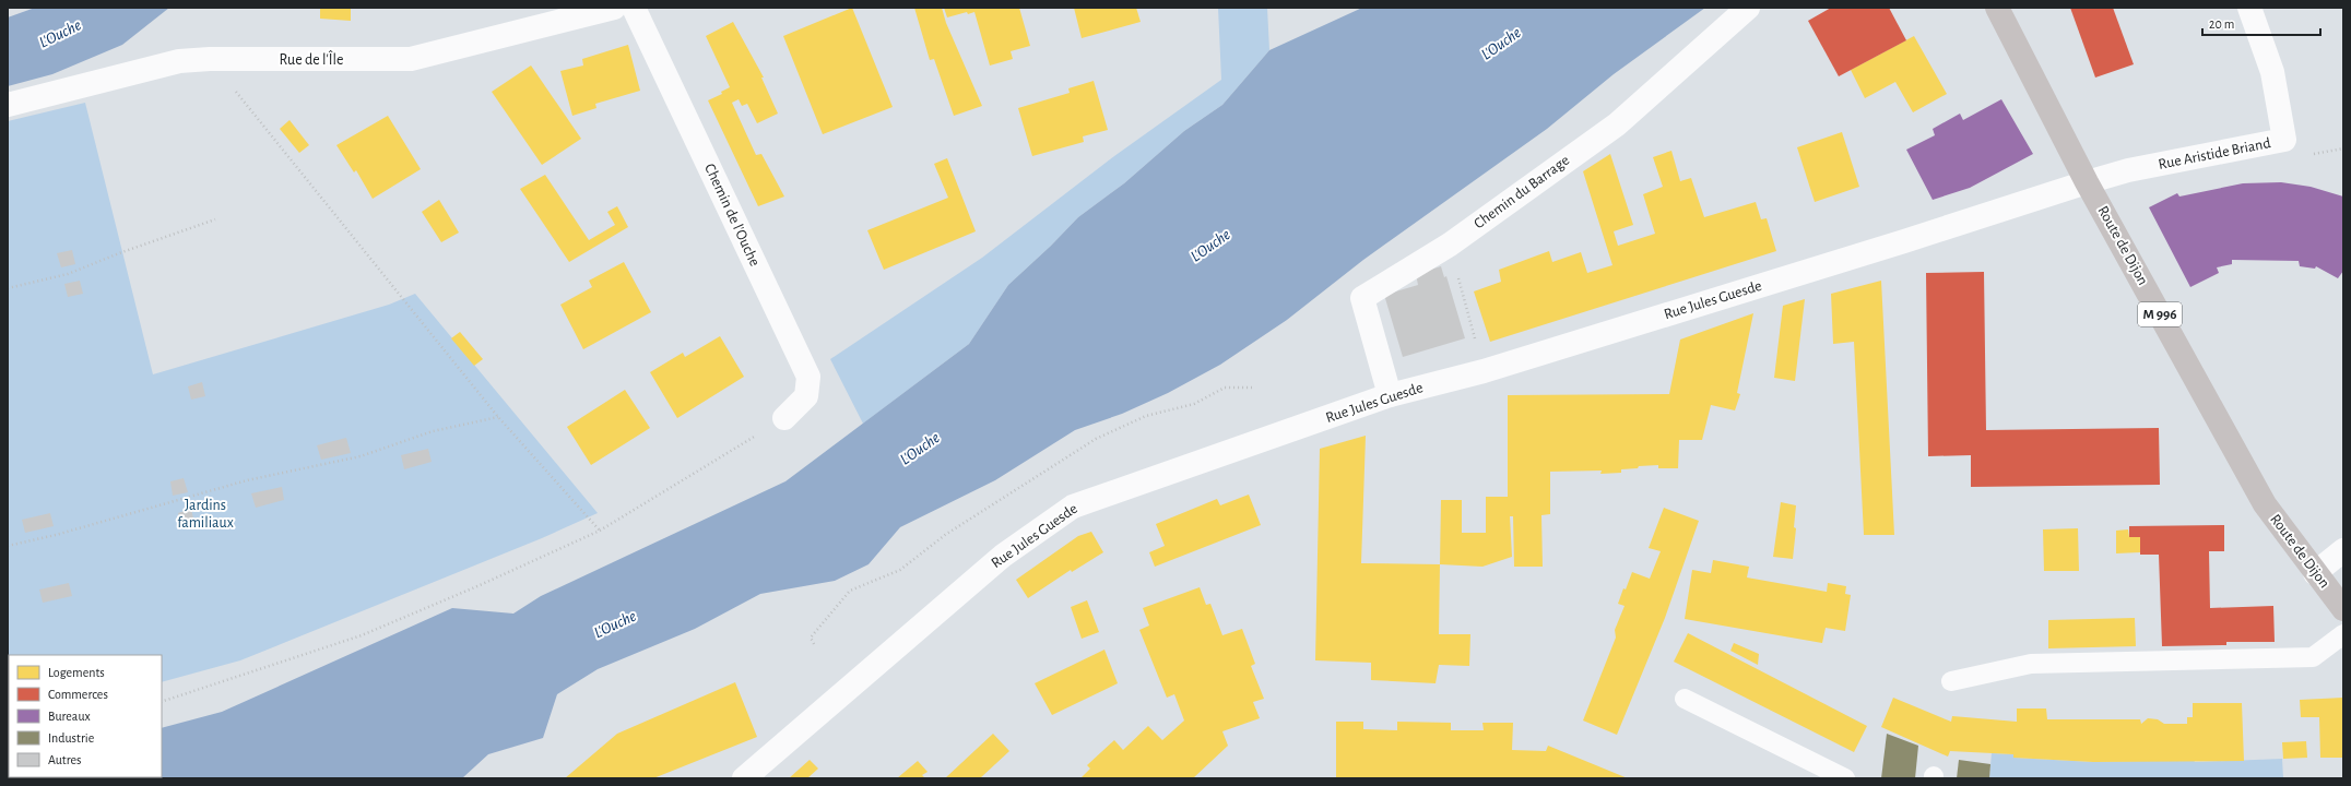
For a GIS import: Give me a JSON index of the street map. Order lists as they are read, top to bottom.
{
  "streets": {
    "main road": ["Route de Dijon", "M 996"],
    "street": [
      "Rue de l'Île",
      "Rue Aristide Briand",
      "Chemin du Barrage",
      "Chemin de l'Ouche",
      "Rue Jules Guesde"
    ]
  },
  "crossings": [
    ["Rue Aristide Briand", "Route de Dijon"],
    ["Rue Aristide Briand", "Rue Jules Guesde"],
    ["Chemin du Barrage", "Rue Jules Guesde"],
    ["Route de Dijon", "Rue Jules Guesde"]
  ],
  "water": ["L'Ouche"],
  "parks": ["Jardins familiaux"],
  "legend": [
    "Logements",
    "Commerces",
    "Bureaux",
    "Industrie",
    "Autres"
  ],
  "scale_bar": "20 m"
}
